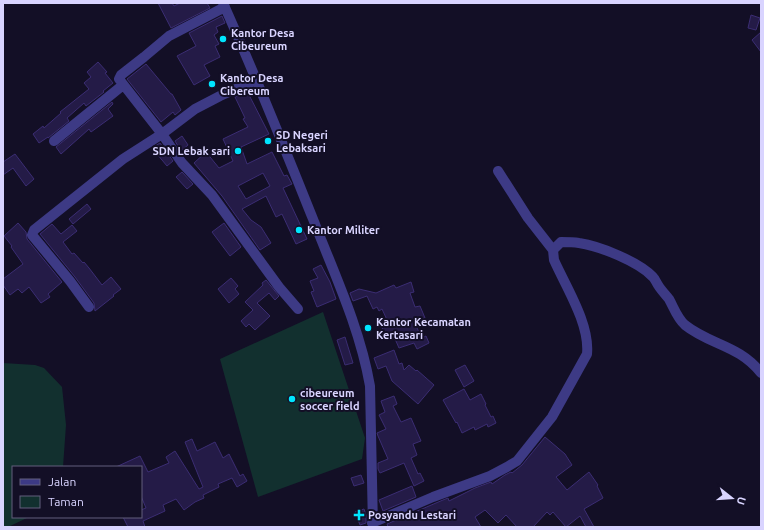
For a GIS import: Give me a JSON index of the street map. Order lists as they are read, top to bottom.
{
  "places": {
    "other": [
      "Kantor Desa Cibeureum",
      "Kantor Desa Cibereum",
      "SD Negeri Lebaksari",
      "SDN Lebak sari",
      "Kantor Militer",
      "Kantor Kecamatan Kertasari",
      "cibeureum soccer field"
    ],
    "health": ["Posyandu Lestari"]
  },
  "legend": ["Jalan", "Taman"],
  "north": "right"
}
